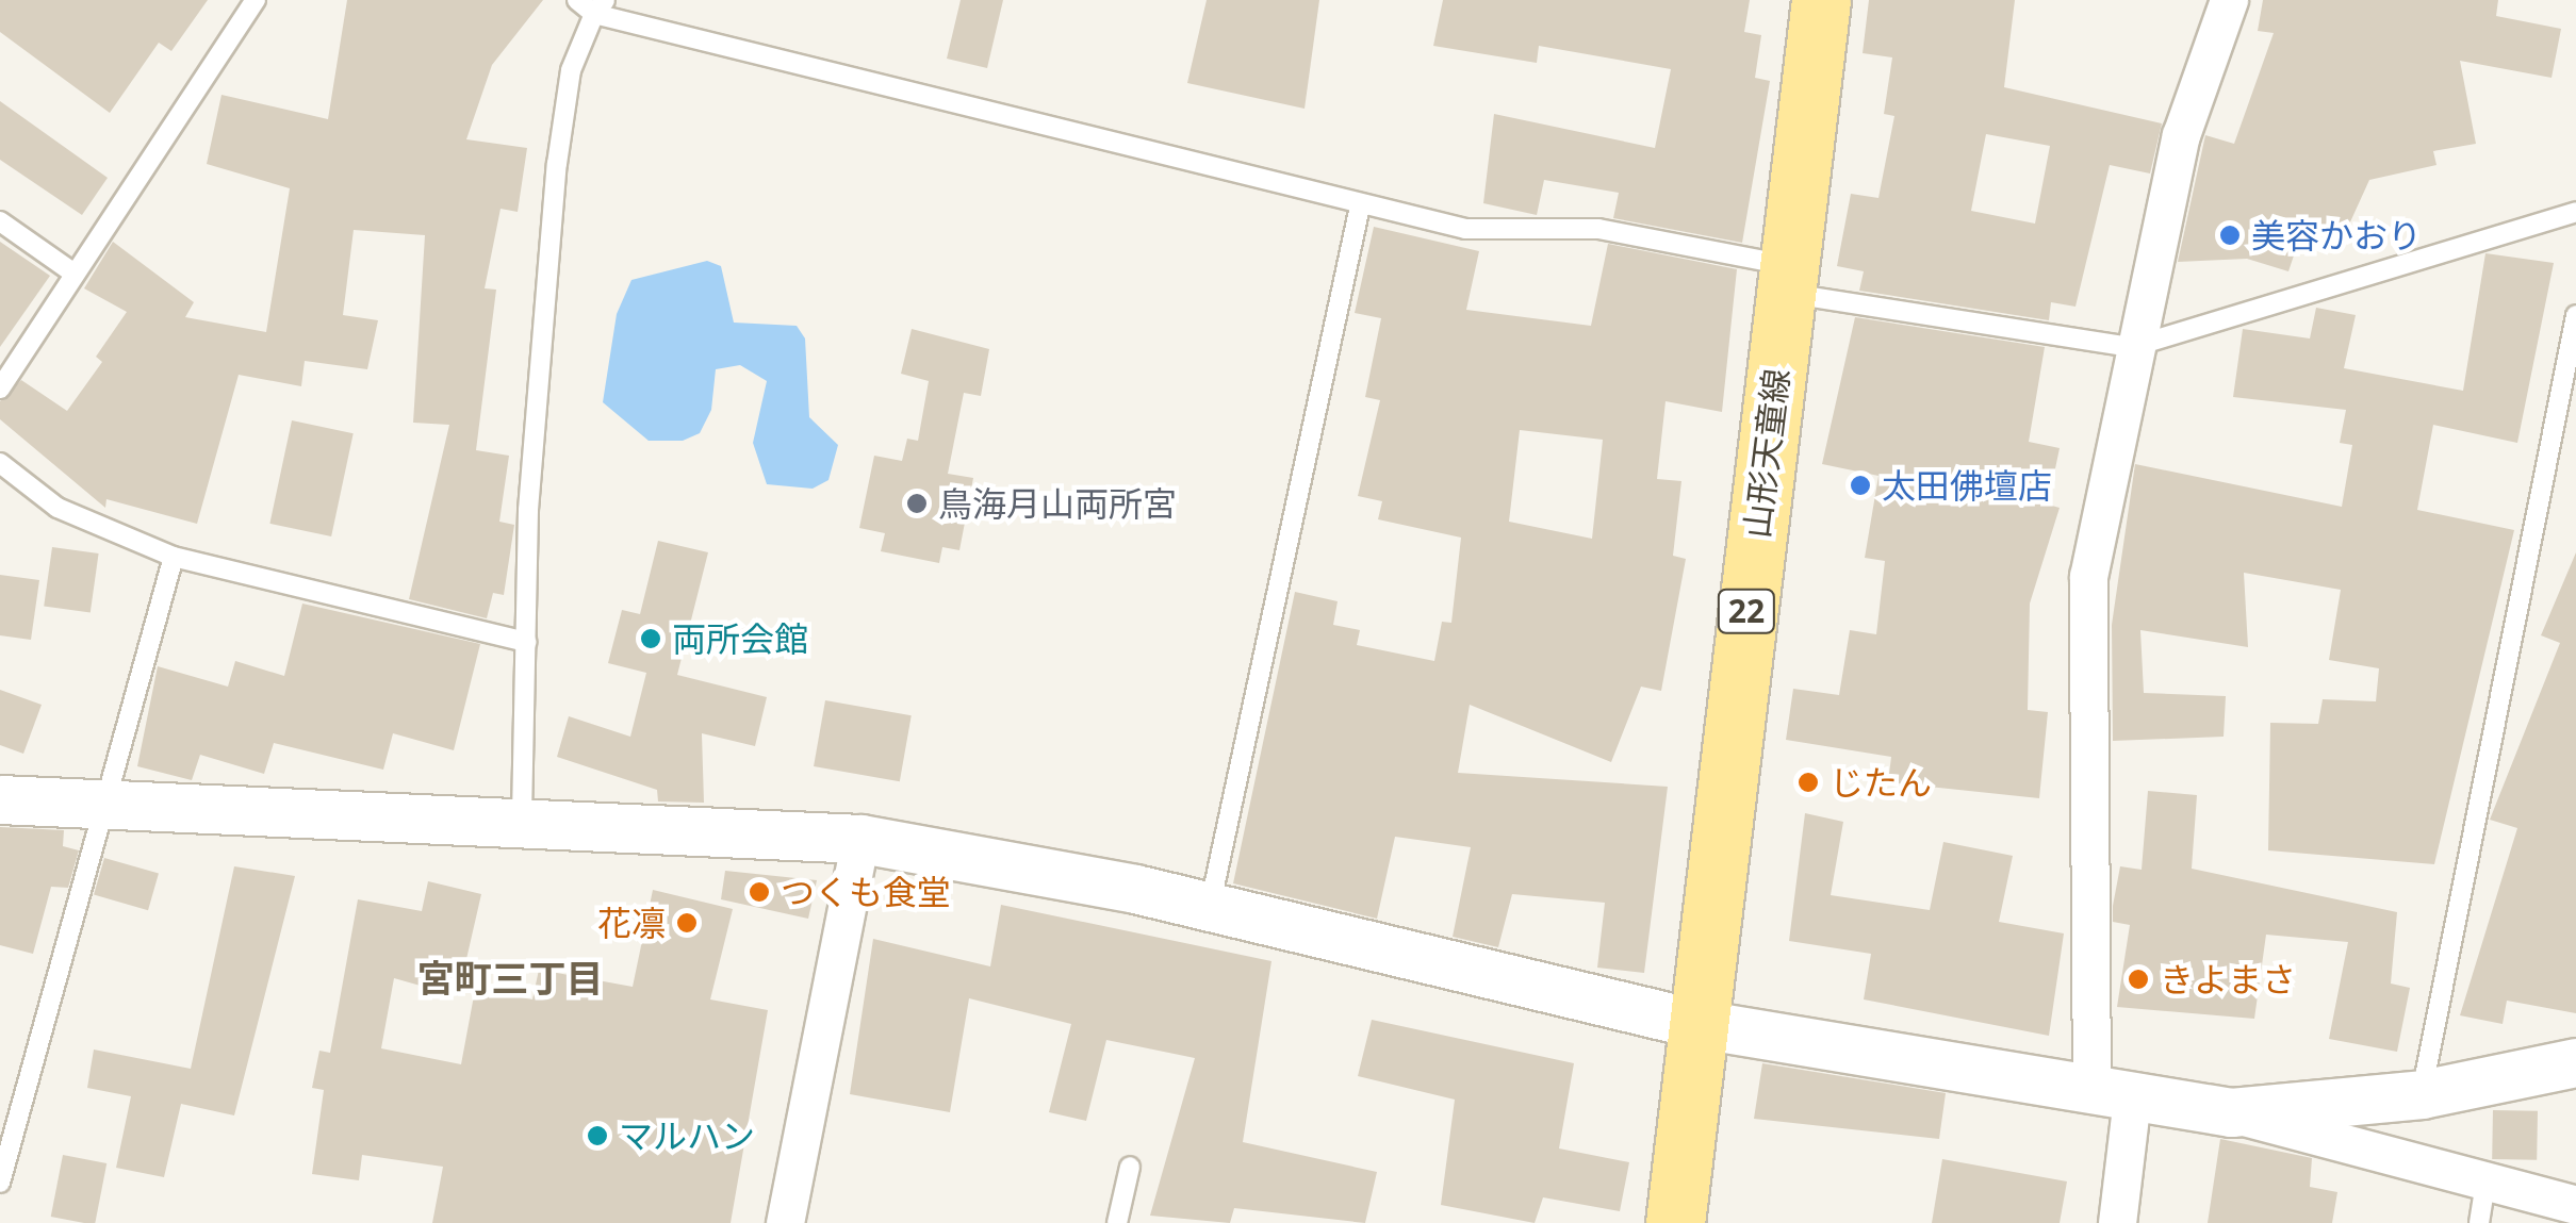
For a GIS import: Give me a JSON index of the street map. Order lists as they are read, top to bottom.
{
  "streets": {
    "main road": ["山形天童線", "22"]
  },
  "districts": ["宮町三丁目"],
  "places": [
    "美容かおり",
    "太田佛壇店",
    "鳥海月山両所宮",
    "両所会館",
    "じたん",
    "つくも食堂",
    "花凛",
    "きよまさ",
    "マルハン"
  ]
}
